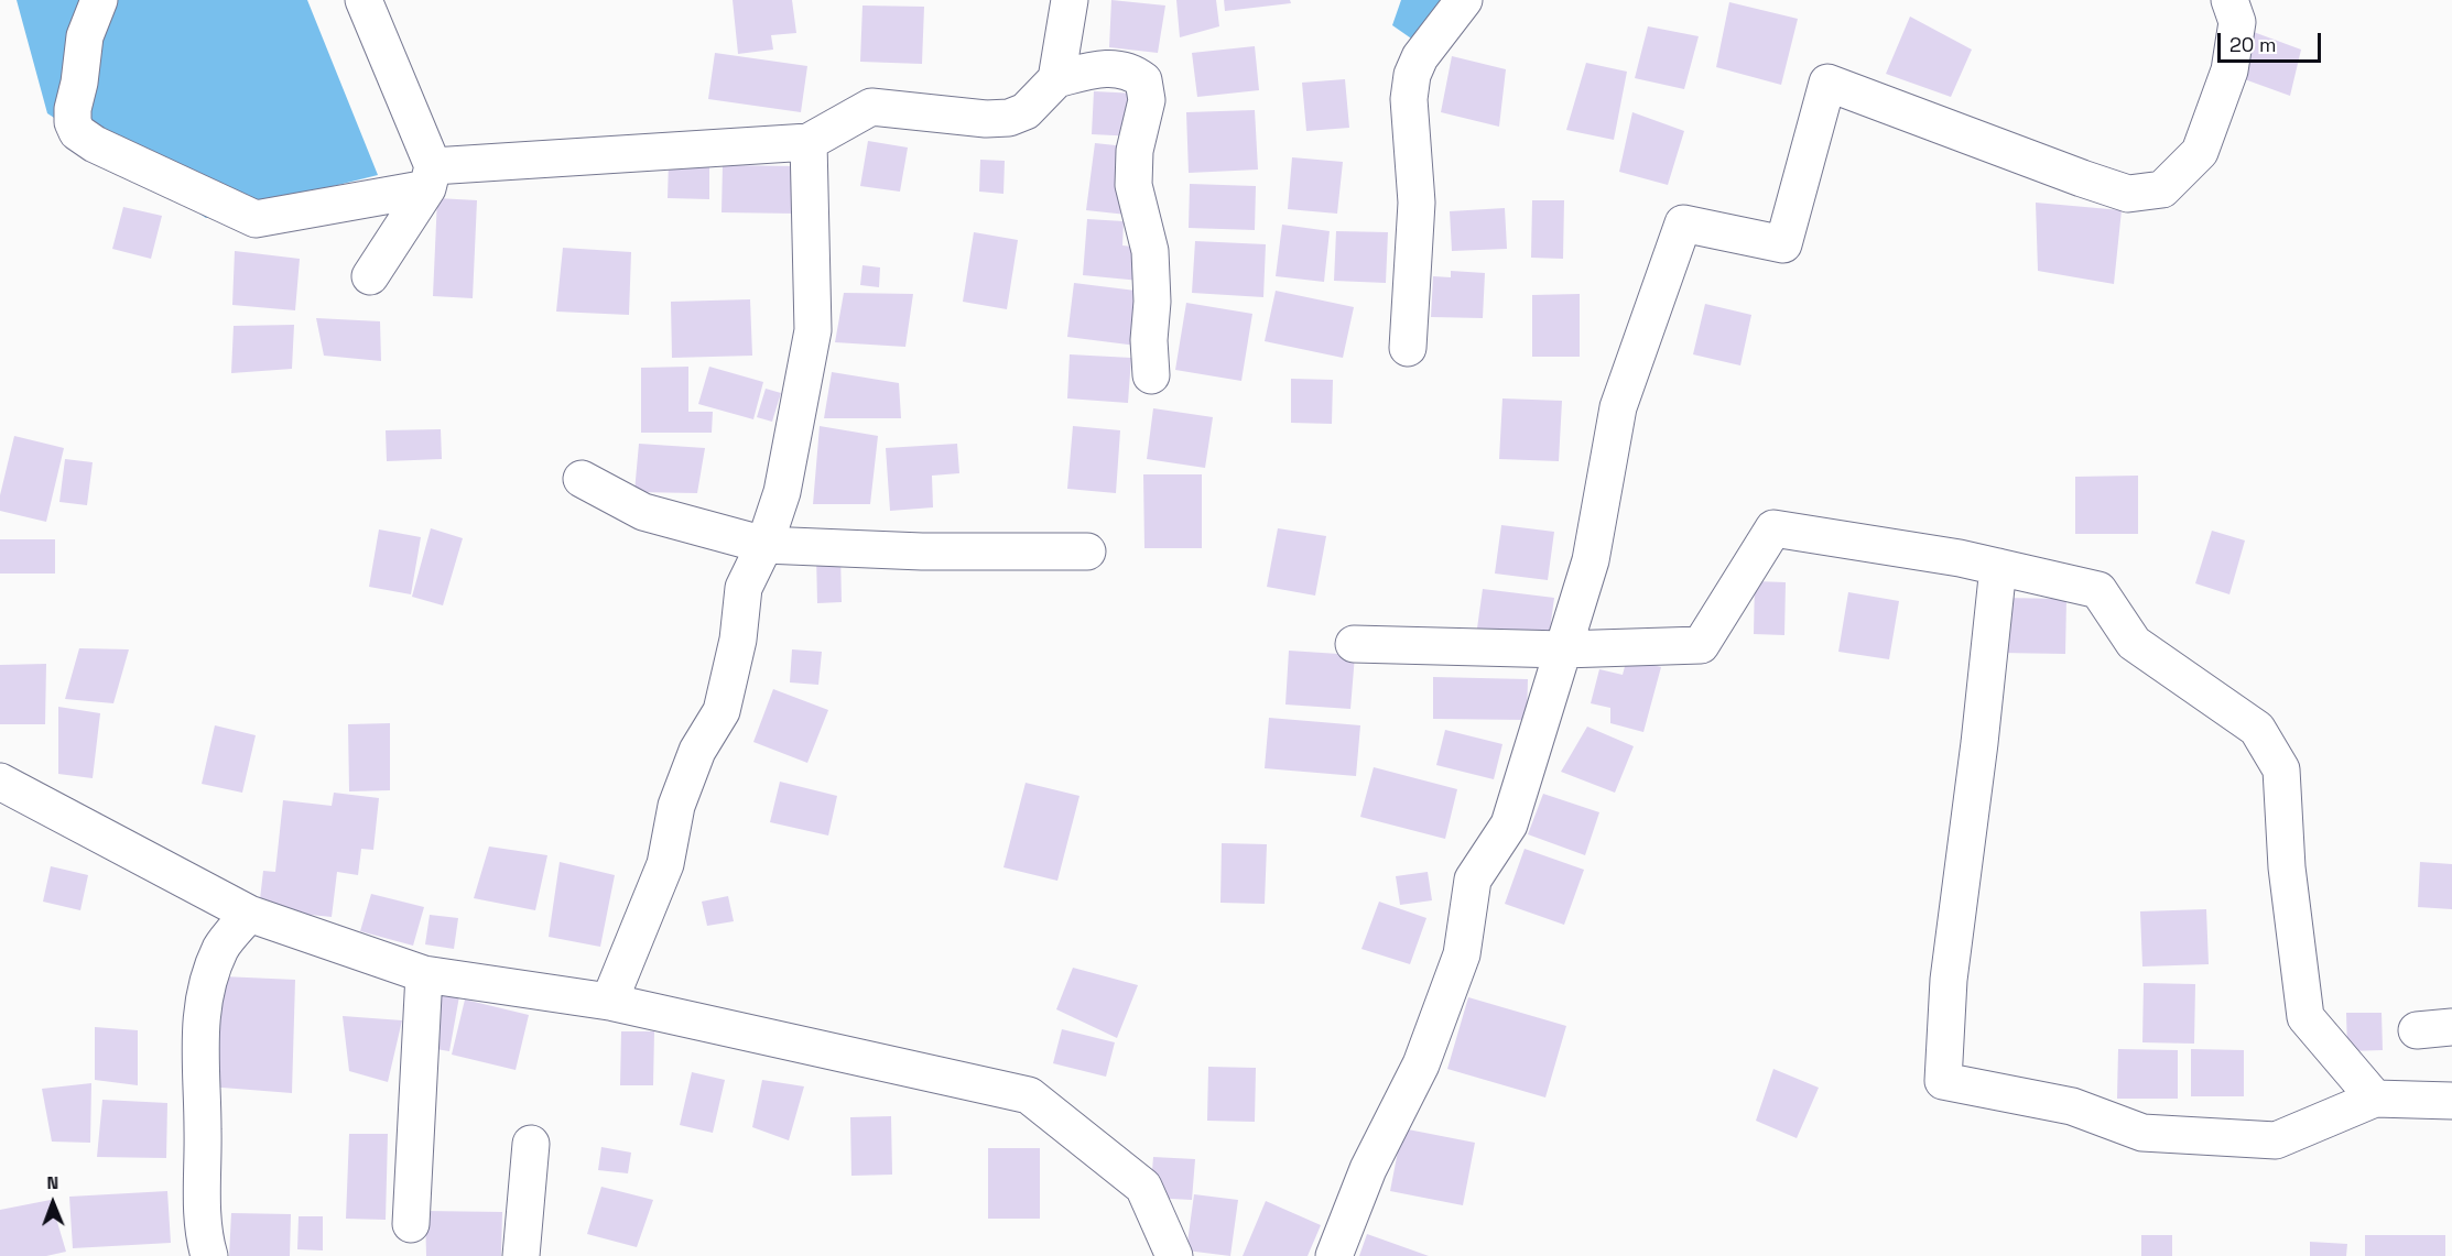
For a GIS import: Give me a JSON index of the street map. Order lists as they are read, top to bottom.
{
  "scale_bar": "20 m",
  "north": "top"
}
